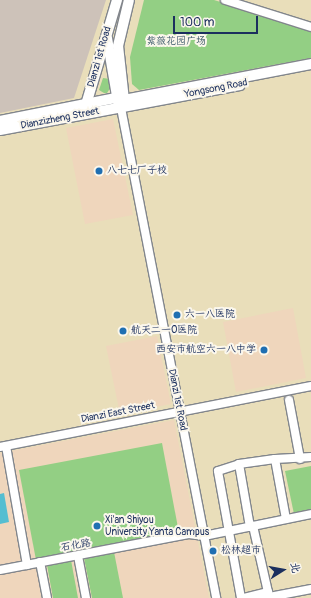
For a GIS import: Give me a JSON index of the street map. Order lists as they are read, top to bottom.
{
  "streets": {
    "main road": ["Dianzi 1st Road", "Yongsong Road", "Dianzizheng Street"],
    "street": ["Dianzi East Street", "石化路"]
  },
  "crossings": [
    ["Dianzi 1st Road", "Yongsong Road"],
    ["Dianzi 1st Road", "Dianzizheng Street"],
    ["Dianzi 1st Road", "Dianzi East Street"],
    ["Dianzi 1st Road", "石化路"],
    ["Yongsong Road", "Dianzizheng Street"]
  ],
  "parks": ["紫薇花园广场"],
  "places": [
    "八七七厂子校",
    "六一八医院",
    "航天二一O医院",
    "西安市航空六一八中学",
    "Xi'an Shiyou University Yanta Campus",
    "松林超市"
  ],
  "scale_bar": "100 m",
  "north": "right"
}
